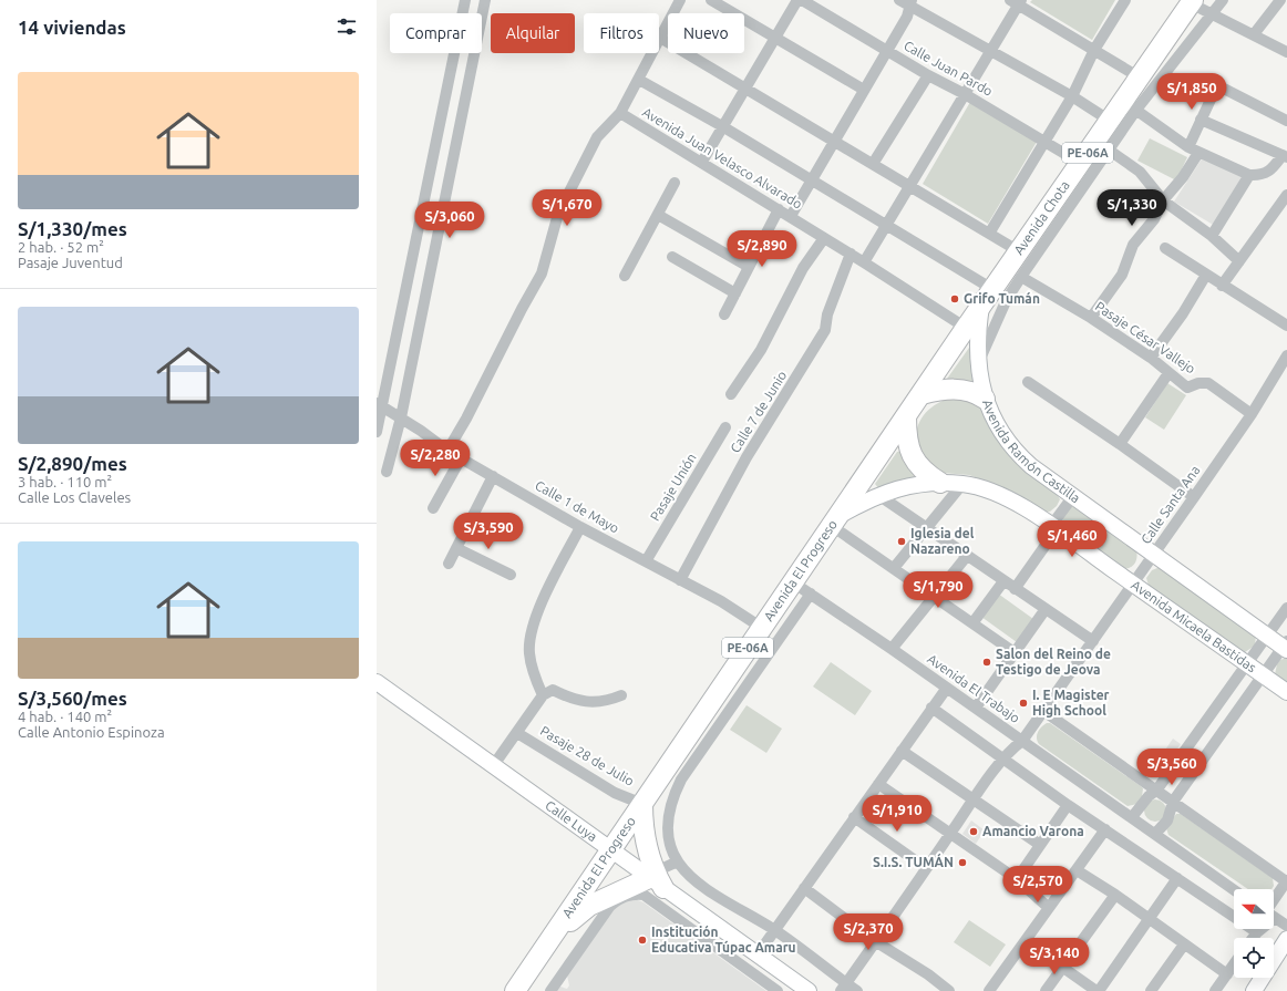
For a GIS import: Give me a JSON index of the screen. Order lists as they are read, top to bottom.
{
  "streets": {
    "highway": ["PE-06A", "Avenida Chota", "Avenida El Progreso"],
    "main road": ["Avenida Ramón Castilla", "Avenida Micaela Bastidas", "Calle Luya"],
    "street": [
      "Calle Juan Pardo",
      "Avenida Juan Velasco Alvarado",
      "Pasaje César Vallejo",
      "Calle 7 de Junio",
      "Pasaje Unión",
      "Calle Santa Ana",
      "Calle 1 de Mayo",
      "Avenida El Trabajo",
      "Pasaje 28 de Julio"
    ]
  },
  "crossings": [
    ["Calle Juan Pardo", "Avenida Chota"],
    ["Avenida Juan Velasco Alvarado", "Calle 7 de Junio"],
    ["Avenida Juan Velasco Alvarado", "Avenida El Progreso"],
    ["Avenida Chota", "Avenida Ramón Castilla"],
    ["Avenida Chota", "Avenida El Progreso"],
    ["Pasaje César Vallejo", "Calle Santa Ana"],
    ["Calle 7 de Junio", "Calle 1 de Mayo"],
    ["Avenida Ramón Castilla", "Calle Santa Ana"],
    ["Avenida Ramón Castilla", "Avenida El Progreso"],
    ["Pasaje Unión", "Calle 1 de Mayo"],
    ["Calle Santa Ana", "Avenida Micaela Bastidas"],
    ["Calle Santa Ana", "Avenida El Trabajo"],
    ["Calle 1 de Mayo", "Avenida El Progreso"],
    ["Avenida El Progreso", "Avenida Micaela Bastidas"],
    ["Avenida El Progreso", "Avenida El Trabajo"],
    ["Avenida El Progreso", "Pasaje 28 de Julio"],
    ["Avenida El Progreso", "Calle Luya"]
  ],
  "places": [
    "Grifo Tumán",
    "Iglesia del Nazareno",
    "Salon del Reino de Testigo de Jeova",
    "I. E Magister High School",
    "Amancio Varona",
    "S.I.S. TUMÁN",
    "Institución Educativa Túpac Amaru"
  ],
  "north": "left",
  "page": {
    "heading": "14 viviendas",
    "chip": [
      "Comprar",
      "Alquilar",
      "Filtros",
      "Nuevo"
    ],
    "list": [
      {
        "name": "S/1,330/mes",
        "note": "2 hab. · 52 m² · Pasaje Juventud"
      },
      {
        "name": "S/2,890/mes",
        "note": "3 hab. · 110 m² · Calle Los Claveles"
      },
      {
        "name": "S/3,560/mes",
        "note": "4 hab. · 140 m² · Calle Antonio Espinoza"
      }
    ],
    "price": [
      "S/1,850",
      "S/1,670",
      "S/1,330",
      "S/3,060",
      "S/2,890",
      "S/2,280",
      "S/3,590",
      "S/1,460",
      "S/1,790",
      "S/3,560",
      "S/1,910",
      "S/2,570",
      "S/2,370",
      "S/3,140"
    ]
  }
}
